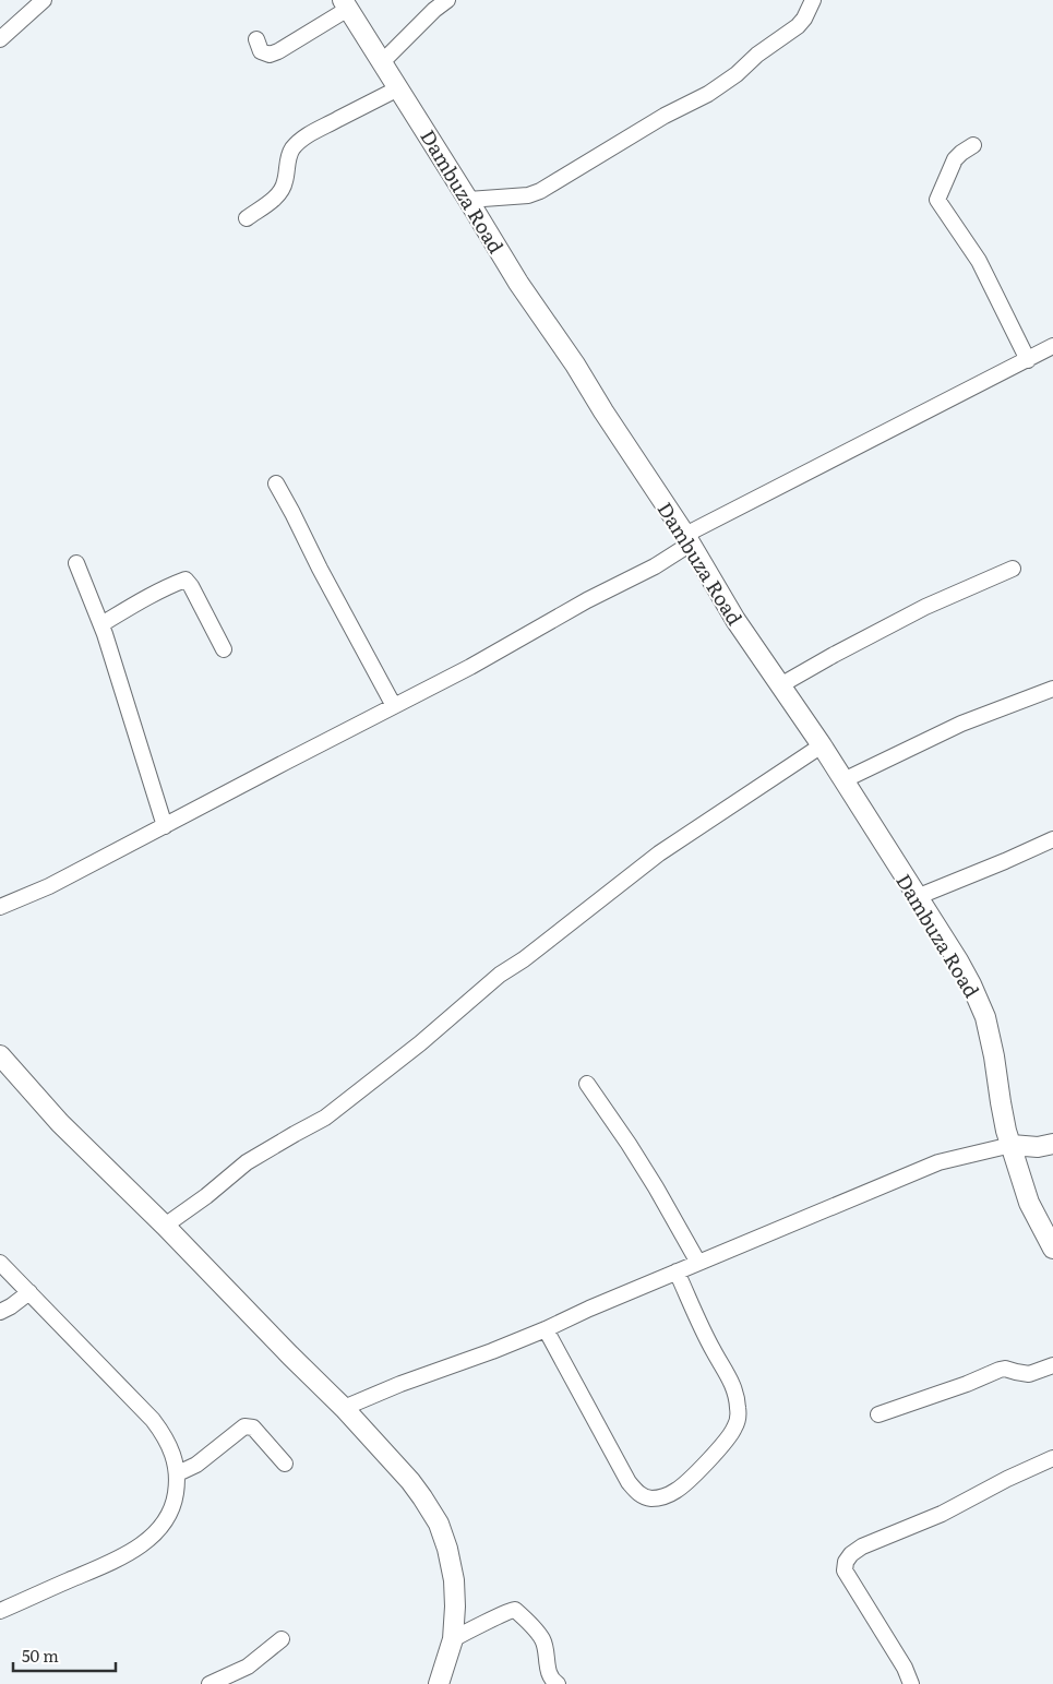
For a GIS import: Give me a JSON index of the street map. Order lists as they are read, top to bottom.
{
  "streets": {
    "street": ["Dambuza Road"]
  },
  "scale_bar": "50 m"
}
